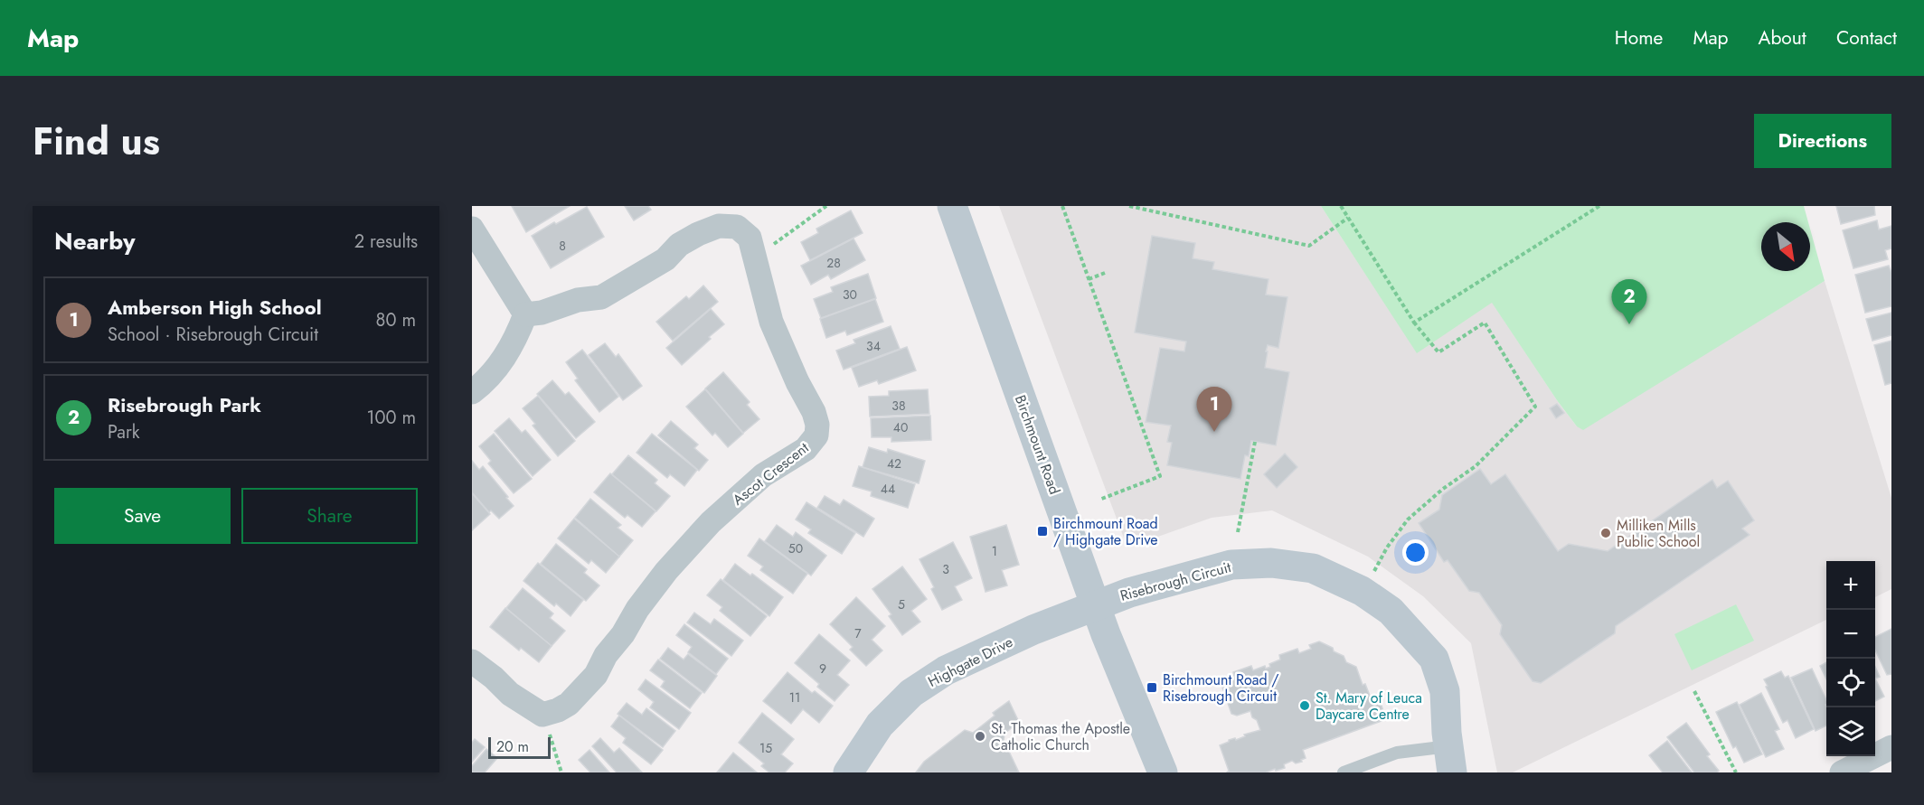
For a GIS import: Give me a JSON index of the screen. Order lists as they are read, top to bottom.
{
  "streets": {
    "street": [
      "Birchmount Road",
      "Ascot Crescent",
      "Risebrough Circuit",
      "Highgate Drive"
    ]
  },
  "crossings": [
    ["Birchmount Road", "Risebrough Circuit"],
    ["Birchmount Road", "Highgate Drive"],
    ["Risebrough Circuit", "Highgate Drive"]
  ],
  "places": {
    "transit": ["Birchmount Road / Highgate Drive", "Birchmount Road / Risebrough Circuit"],
    "other": ["Milliken Mills Public School", "St. Mary of Leuca Daycare Centre", "St. Thomas the Apostle Catholic Church"]
  },
  "house_numbers": [
    "8",
    "28",
    "30",
    "34",
    "38",
    "40",
    "42",
    "44",
    "50",
    "1",
    "3",
    "5",
    "7",
    "9",
    "11",
    "15"
  ],
  "scale_bar": "20 m",
  "north": "bottom right",
  "page": {
    "header": "Map",
    "nav": [
      "Home",
      "Map",
      "About",
      "Contact"
    ],
    "title": "Find us",
    "buttons": [
      "Directions",
      ["Save", "Share"]
    ],
    "heading": ["Nearby", "2 results"],
    "list": [
      {
        "mark": "1",
        "name": "Amberson High School",
        "note": "School · Risebrough Circuit",
        "value": "80 m"
      },
      {
        "mark": "2",
        "name": "Risebrough Park",
        "note": "Park",
        "value": "100 m"
      }
    ],
    "pins": ["2", "1"],
    "map_buttons": ["+", "−"],
    "scale": "20 m"
  }
}
